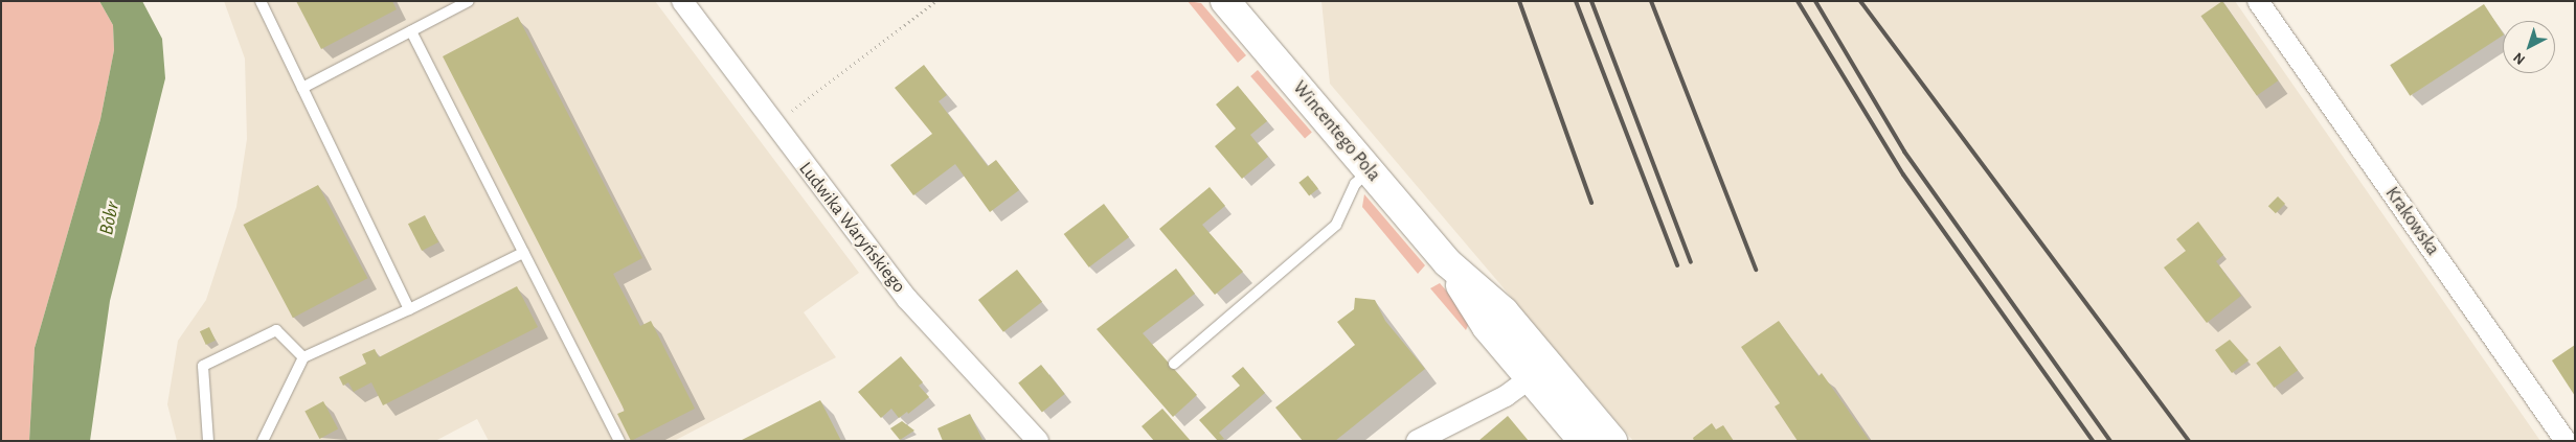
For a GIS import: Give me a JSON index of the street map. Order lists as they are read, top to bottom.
{
  "streets": {
    "street": ["Wincentego Pola", "Krakowska", "Ludwika Waryńskiego"]
  },
  "water": ["Bóbr"],
  "north": "bottom left"
}
